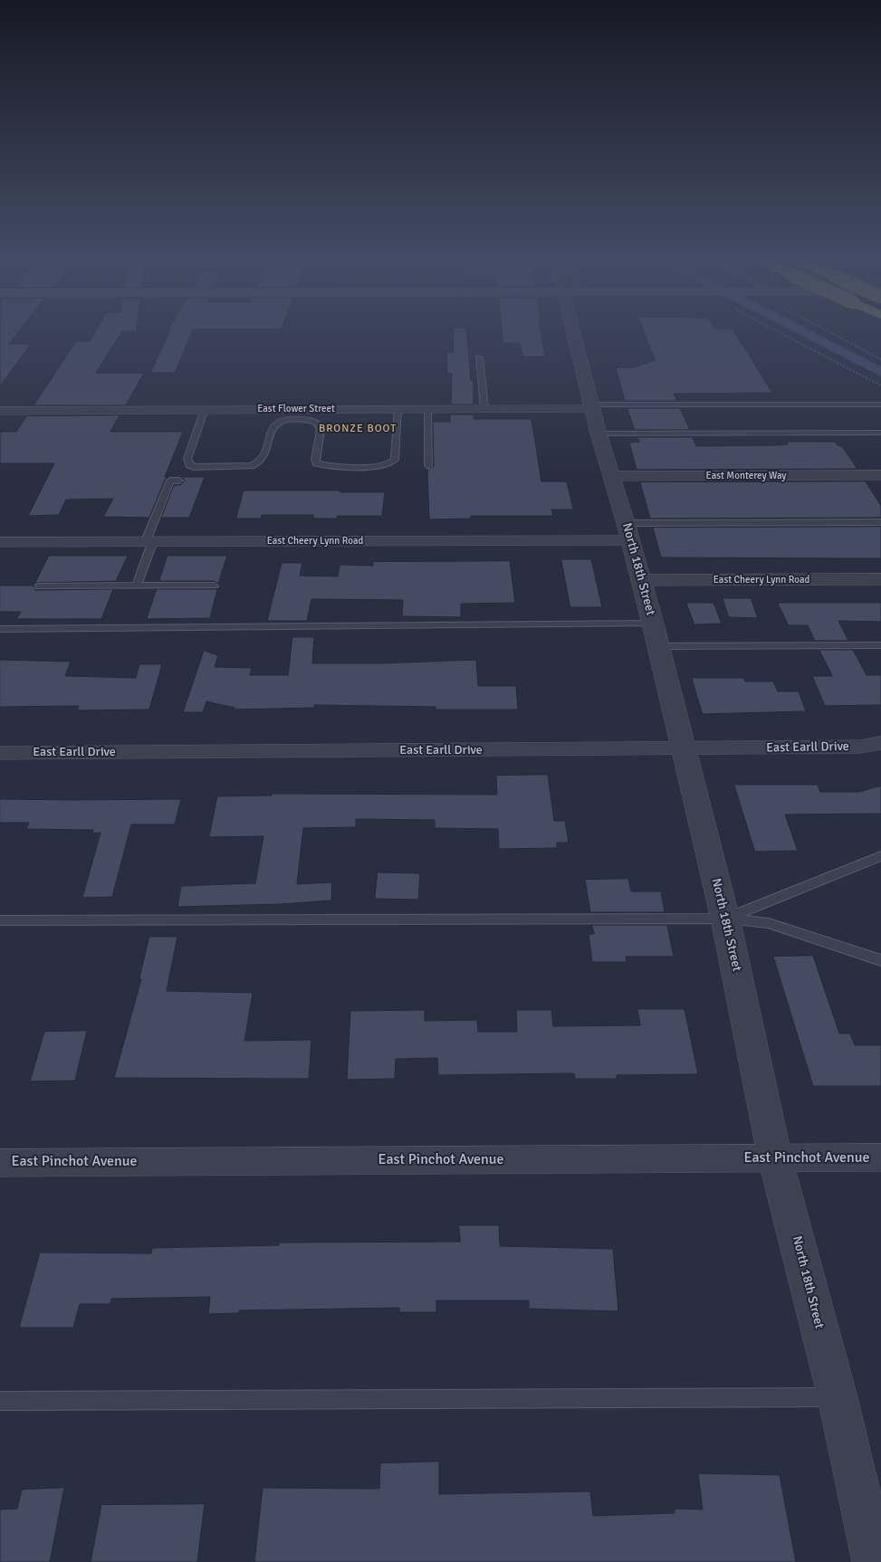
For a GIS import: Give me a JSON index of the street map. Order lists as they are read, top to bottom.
{
  "streets": {
    "street": [
      "East Flower Street",
      "East Monterey Way",
      "East Cheery Lynn Road",
      "North 18th Street",
      "East Earll Drive",
      "East Pinchot Avenue"
    ]
  },
  "crossings": [
    ["East Flower Street", "North 18th Street"],
    ["East Monterey Way", "North 18th Street"],
    ["East Cheery Lynn Road", "North 18th Street"],
    ["North 18th Street", "East Earll Drive"],
    ["North 18th Street", "East Pinchot Avenue"]
  ],
  "districts": ["BRONZE BOOT"]
}
